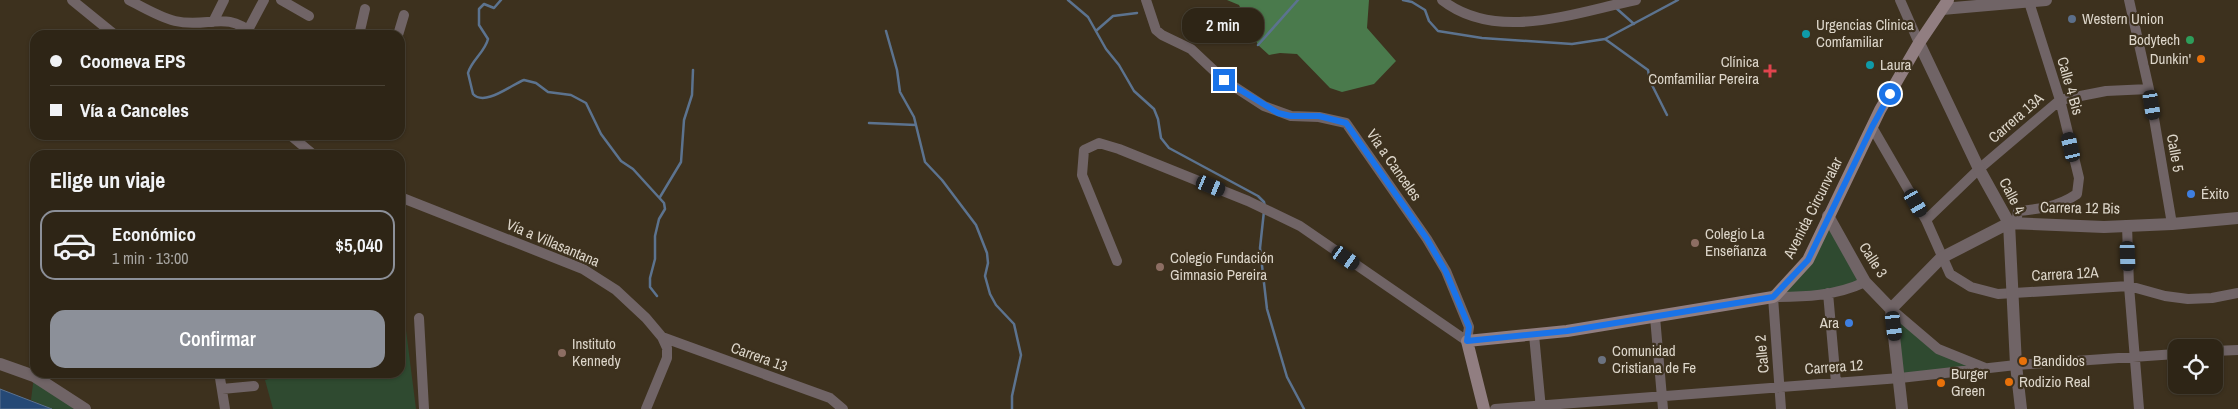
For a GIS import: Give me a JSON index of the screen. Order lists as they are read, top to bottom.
{
  "streets": {
    "main road": ["Avenida Circunvalar"],
    "street": [
      "Calle 4 Bis",
      "Carrera 13A",
      "Calle 5",
      "Vía a Canceles",
      "Calle 4",
      "Carrera 12 Bis",
      "Vía a Villasantana",
      "Calle 3",
      "Carrera 12A",
      "Calle 2",
      "Carrera 13",
      "Carrera 12"
    ]
  },
  "crossings": [
    ["Calle 4 Bis", "Carrera 13A"],
    ["Calle 4 Bis", "Calle 4"],
    ["Calle 4 Bis", "Avenida Circunvalar"],
    ["Calle 4 Bis", "Carrera 12 Bis"],
    ["Carrera 13A", "Calle 5"],
    ["Carrera 13A", "Calle 4"],
    ["Carrera 13A", "Carrera 12A"],
    ["Calle 5", "Carrera 12 Bis"],
    ["Calle 4", "Avenida Circunvalar"],
    ["Calle 4", "Carrera 12 Bis"],
    ["Calle 4", "Carrera 12A"],
    ["Calle 4", "Carrera 12"],
    ["Avenida Circunvalar", "Calle 3"],
    ["Avenida Circunvalar", "Carrera 12A"],
    ["Avenida Circunvalar", "Calle 2"],
    ["Carrera 12 Bis", "Calle 3"],
    ["Carrera 12 Bis", "Carrera 12A"],
    ["Vía a Villasantana", "Carrera 13"],
    ["Calle 2", "Carrera 12"]
  ],
  "places": {
    "other": [
      "Western Union",
      "Urgencias Clinica Comfamiliar",
      "Bodytech",
      "Dunkin'",
      "Laura",
      "Éxito",
      "Colegio La Enseñanza",
      "Colegio Fundación Gimnasio Pereira",
      "Ara",
      "Instituto Kennedy",
      "Comunidad Cristiana de Fe",
      "Bandidos",
      "Rodizio Real",
      "Burger Green"
    ],
    "health": ["Clínica Comfamiliar Pereira"]
  },
  "page": {
    "bubble": "2 min",
    "banner": ["Coomeva EPS", "Vía a Canceles"],
    "heading": "Elige un viaje",
    "list": [
      {
        "name": "Económico",
        "note": "1 min · 13:00",
        "value": "$5,040"
      }
    ],
    "buttons": "Confirmar"
  }
}
